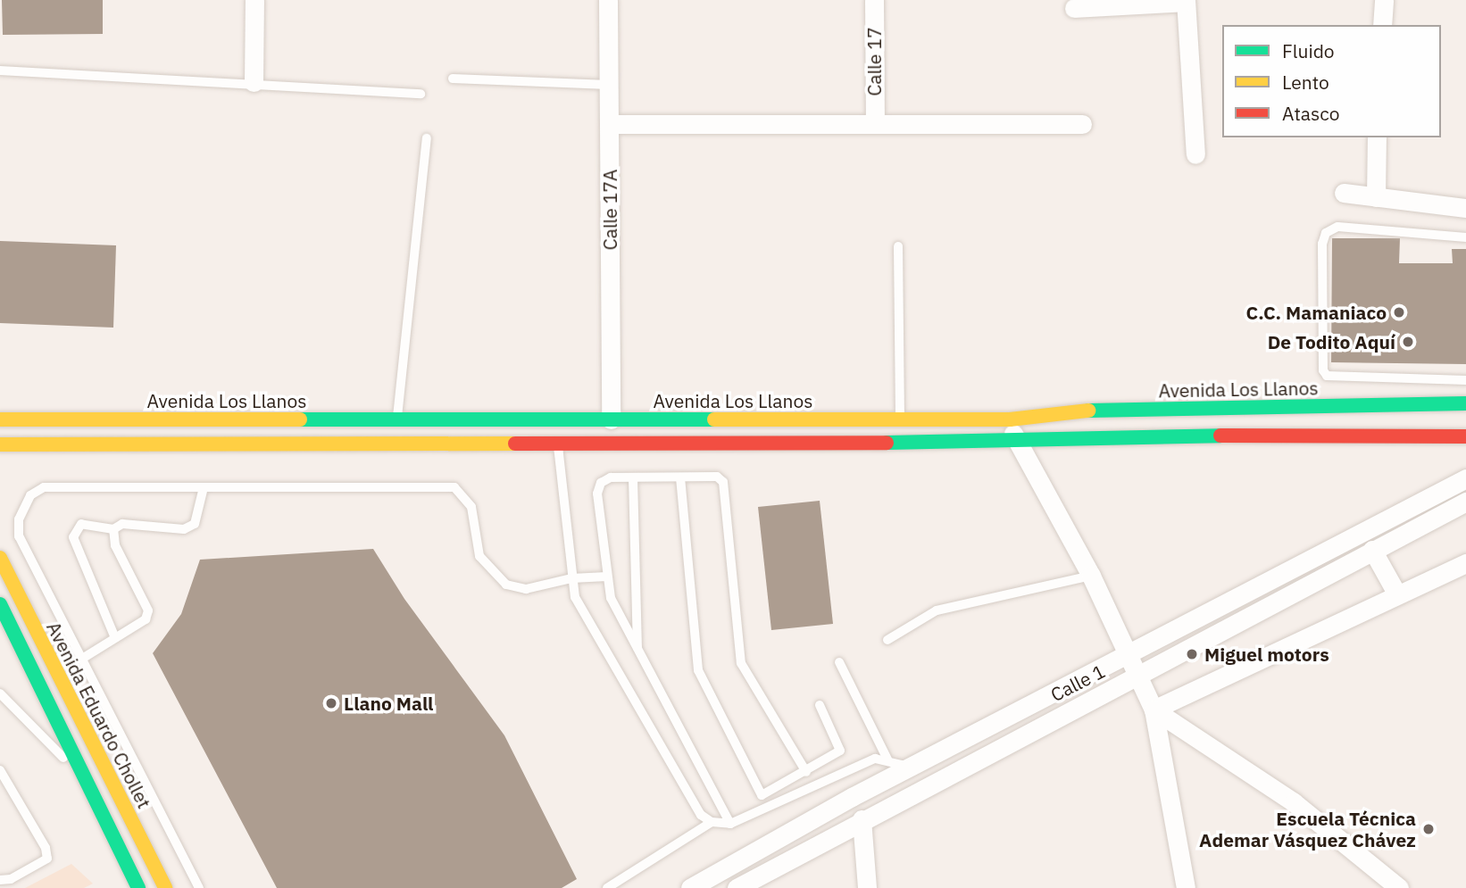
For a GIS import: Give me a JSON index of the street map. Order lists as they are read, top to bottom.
{
  "streets": {
    "street": [
      "Calle 17",
      "Calle 17A",
      "Avenida Los Llanos",
      "Calle 1",
      "Avenida Eduardo Chollet"
    ]
  },
  "crossings": [
    ["Calle 17A", "Avenida Los Llanos"]
  ],
  "places": [
    "C.C. Mamaniaco",
    "De Todito Aquí",
    "Miguel motors",
    "Llano Mall",
    "Escuela Técnica Ademar Vásquez Chávez"
  ],
  "legend": ["Fluido", "Lento", "Atasco"]
}
